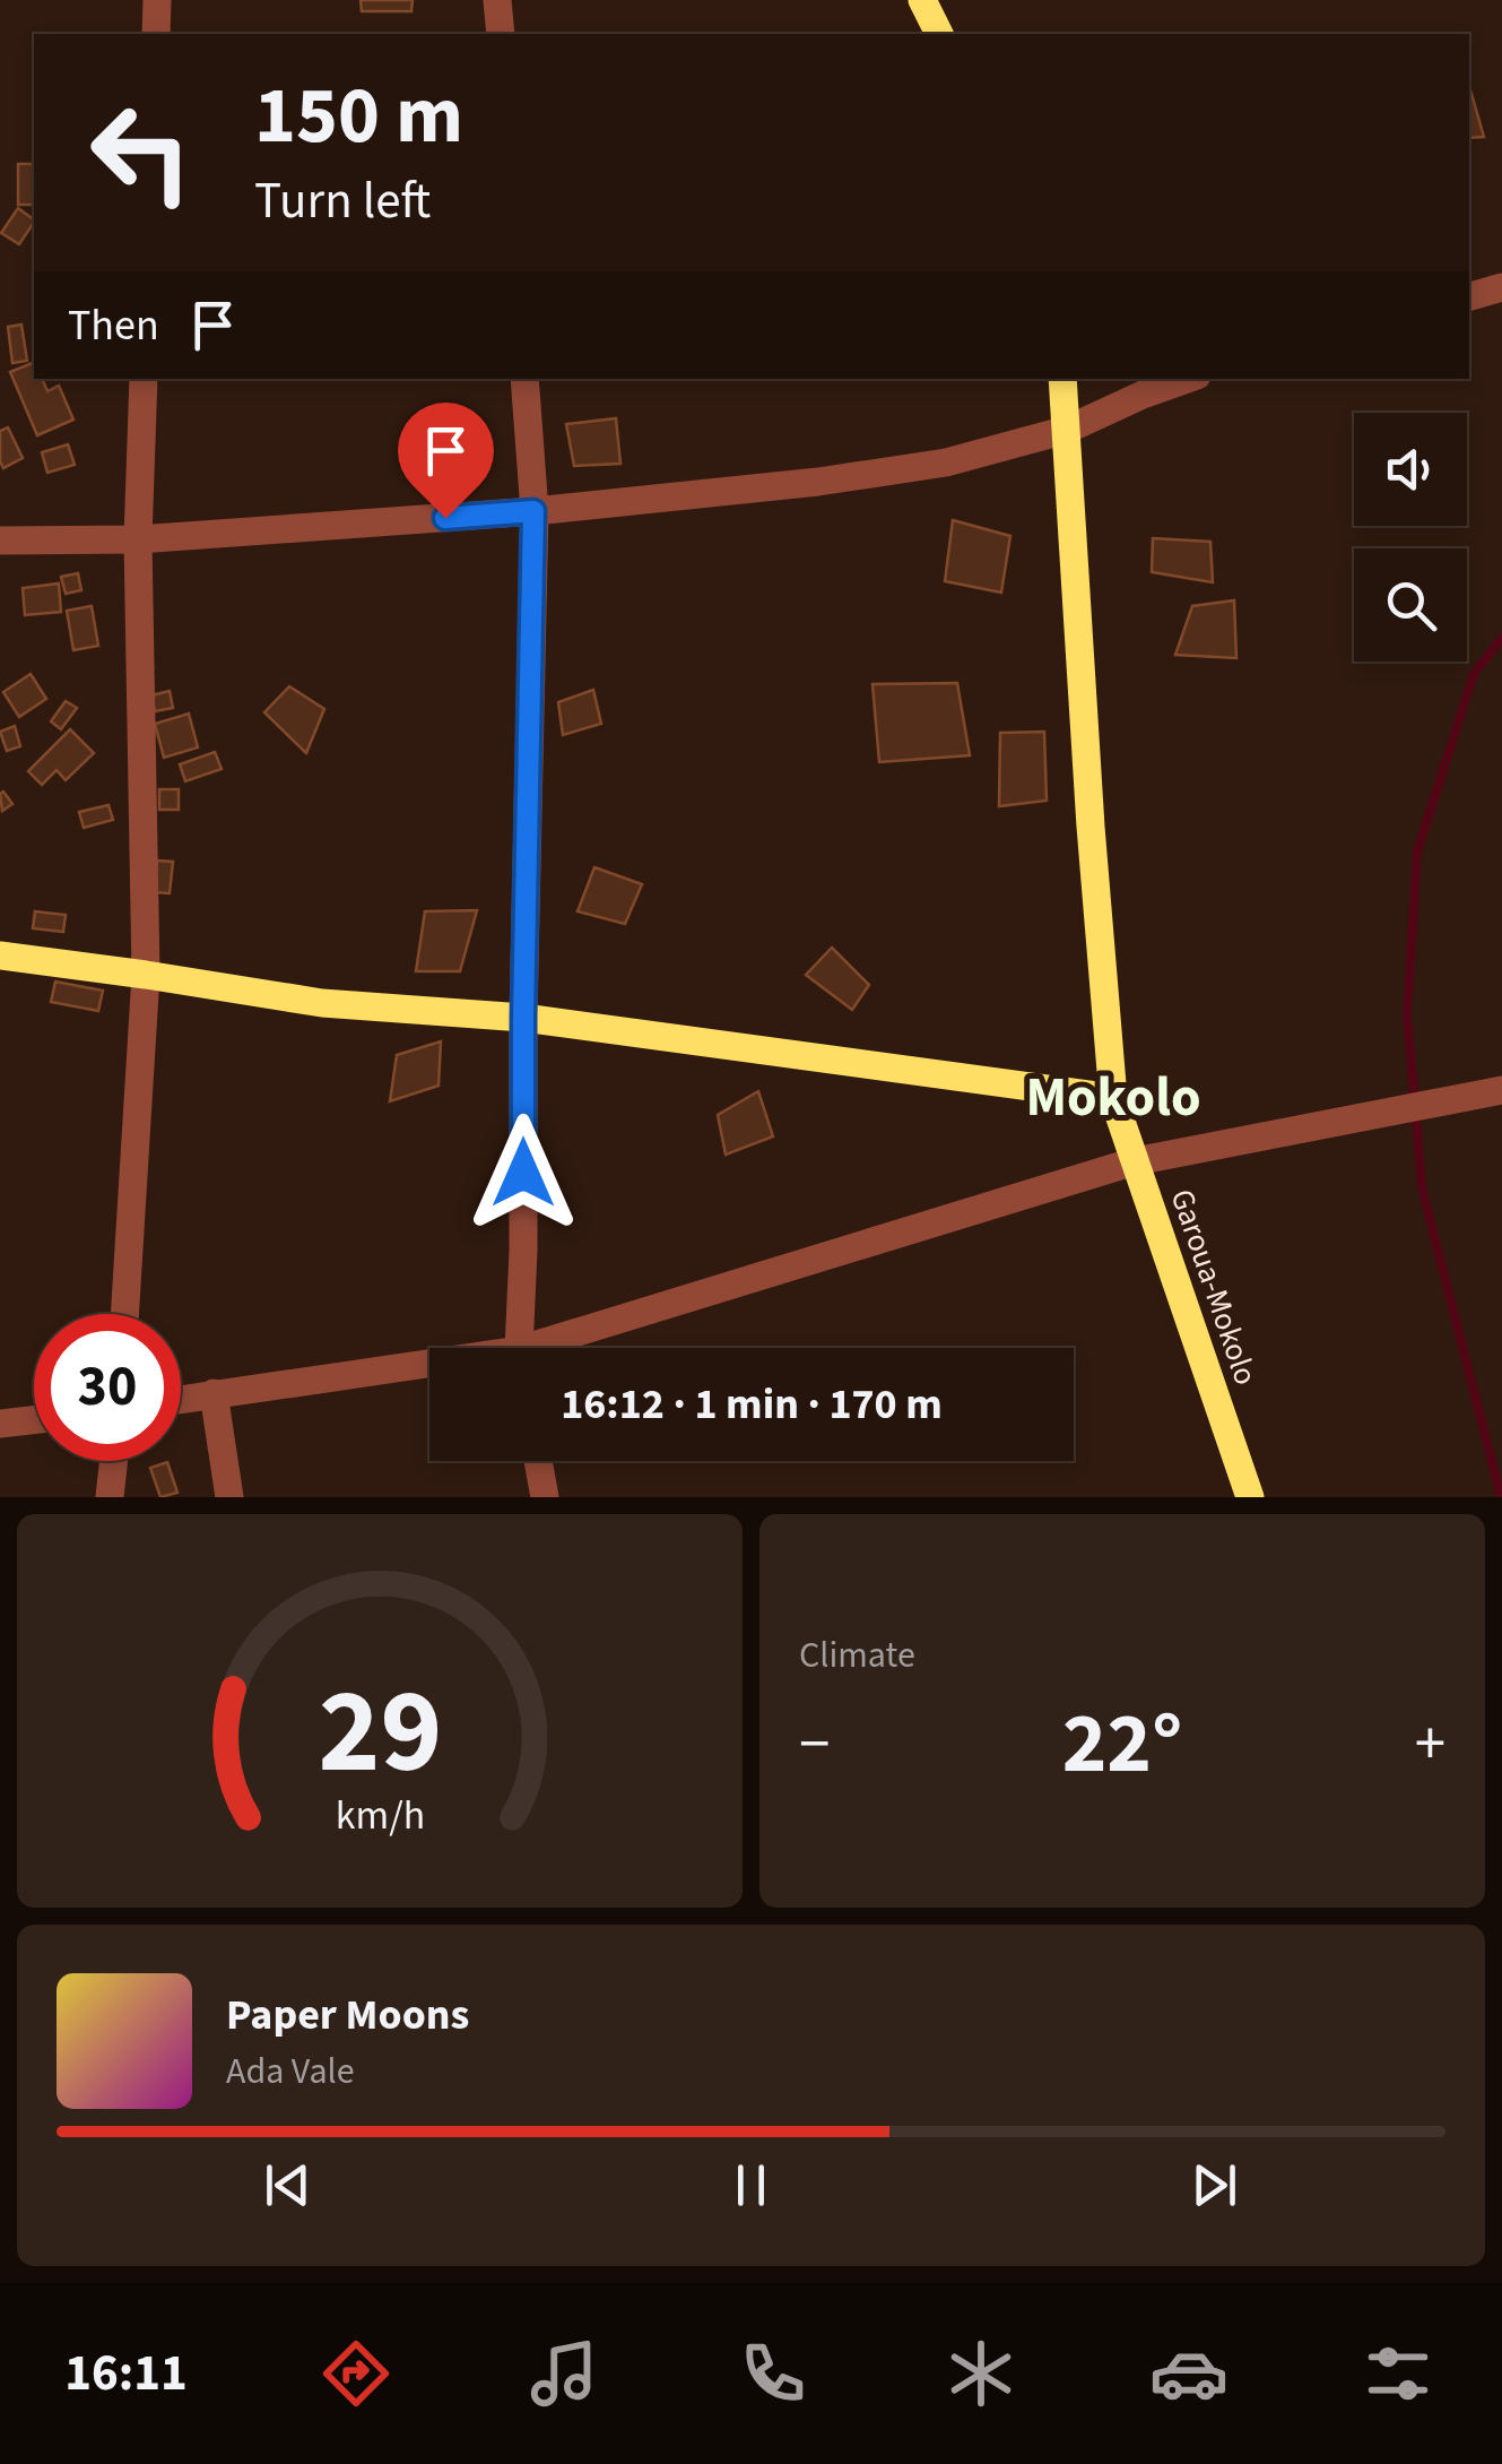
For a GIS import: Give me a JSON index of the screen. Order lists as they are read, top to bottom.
{
  "streets": {
    "main road": ["Garoua-Mokolo"]
  },
  "districts": ["Mokolo"],
  "page": {
    "turn": ["150 m", "Turn left"],
    "then": "Then",
    "limit": "30",
    "trip": "16:12 · 1 min · 170 m",
    "tile": "Climate",
    "heat": ["−", "22°", "+"],
    "song": ["Paper Moons", "Ada Vale"],
    "tabs": "16:11",
    "gauge": ["29", "km/h"]
  }
}
